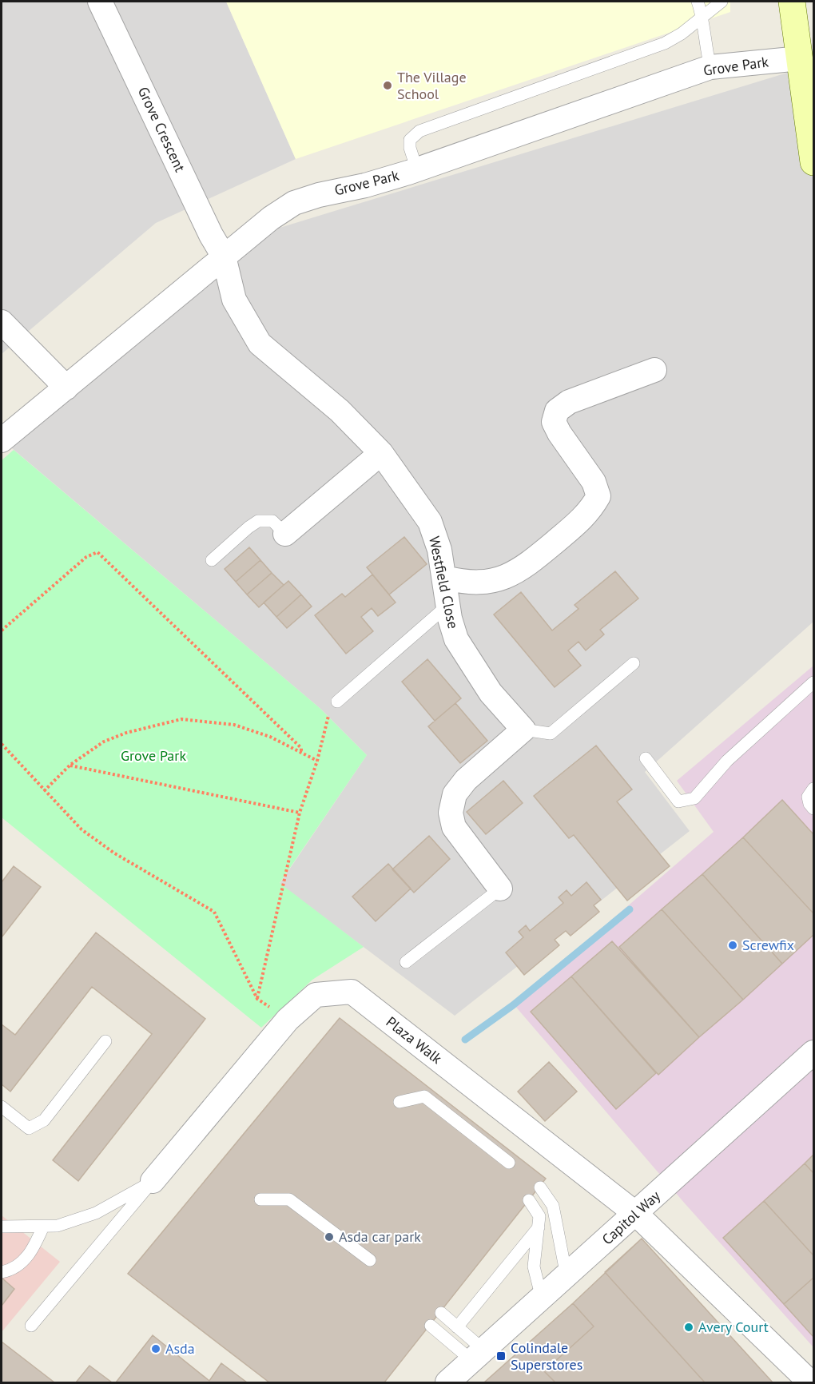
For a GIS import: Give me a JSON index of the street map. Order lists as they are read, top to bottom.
{
  "streets": {
    "street": [
      "Grove Park",
      "Grove Crescent",
      "Westfield Close",
      "Plaza Walk",
      "Capitol Way"
    ]
  },
  "crossings": [
    ["Grove Park", "Grove Crescent"],
    ["Grove Park", "Westfield Close"],
    ["Grove Crescent", "Westfield Close"],
    ["Plaza Walk", "Capitol Way"]
  ],
  "parks": ["Grove Park"],
  "places": {
    "other": [
      "The Village School",
      "Screwfix",
      "Asda car park",
      "Avery Court",
      "Asda"
    ],
    "transit": ["Colindale Superstores"]
  }
}
